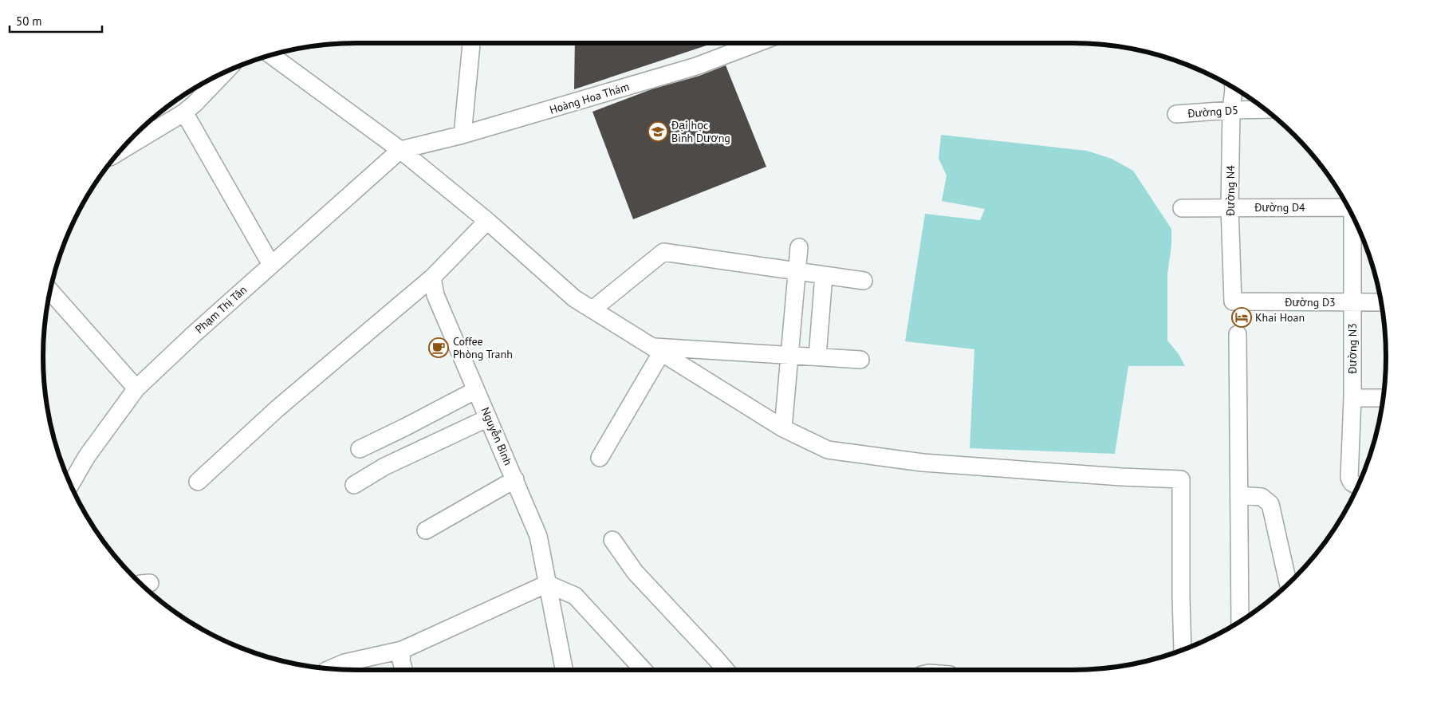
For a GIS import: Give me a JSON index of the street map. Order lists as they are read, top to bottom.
{
  "streets": {
    "street": [
      "Hoàng Hoa Thám",
      "Đường D5",
      "Đường N4",
      "Đường D4",
      "Đường D3",
      "Phạm Thị Tân",
      "Đường N3",
      "Nguyễn Bình"
    ]
  },
  "crossings": [
    ["Hoàng Hoa Thám", "Phạm Thị Tân"],
    ["Đường D5", "Đường N4"],
    ["Đường N4", "Đường D4"],
    ["Đường N4", "Đường D3"],
    ["Đường D3", "Đường N3"]
  ],
  "places": {
    "school or university": ["Đại học Bình Dương"],
    "hotel": ["Khai Hoan"],
    "cafe": ["Coffee Phòng Tranh"]
  },
  "scale_bar": "50 m"
}
